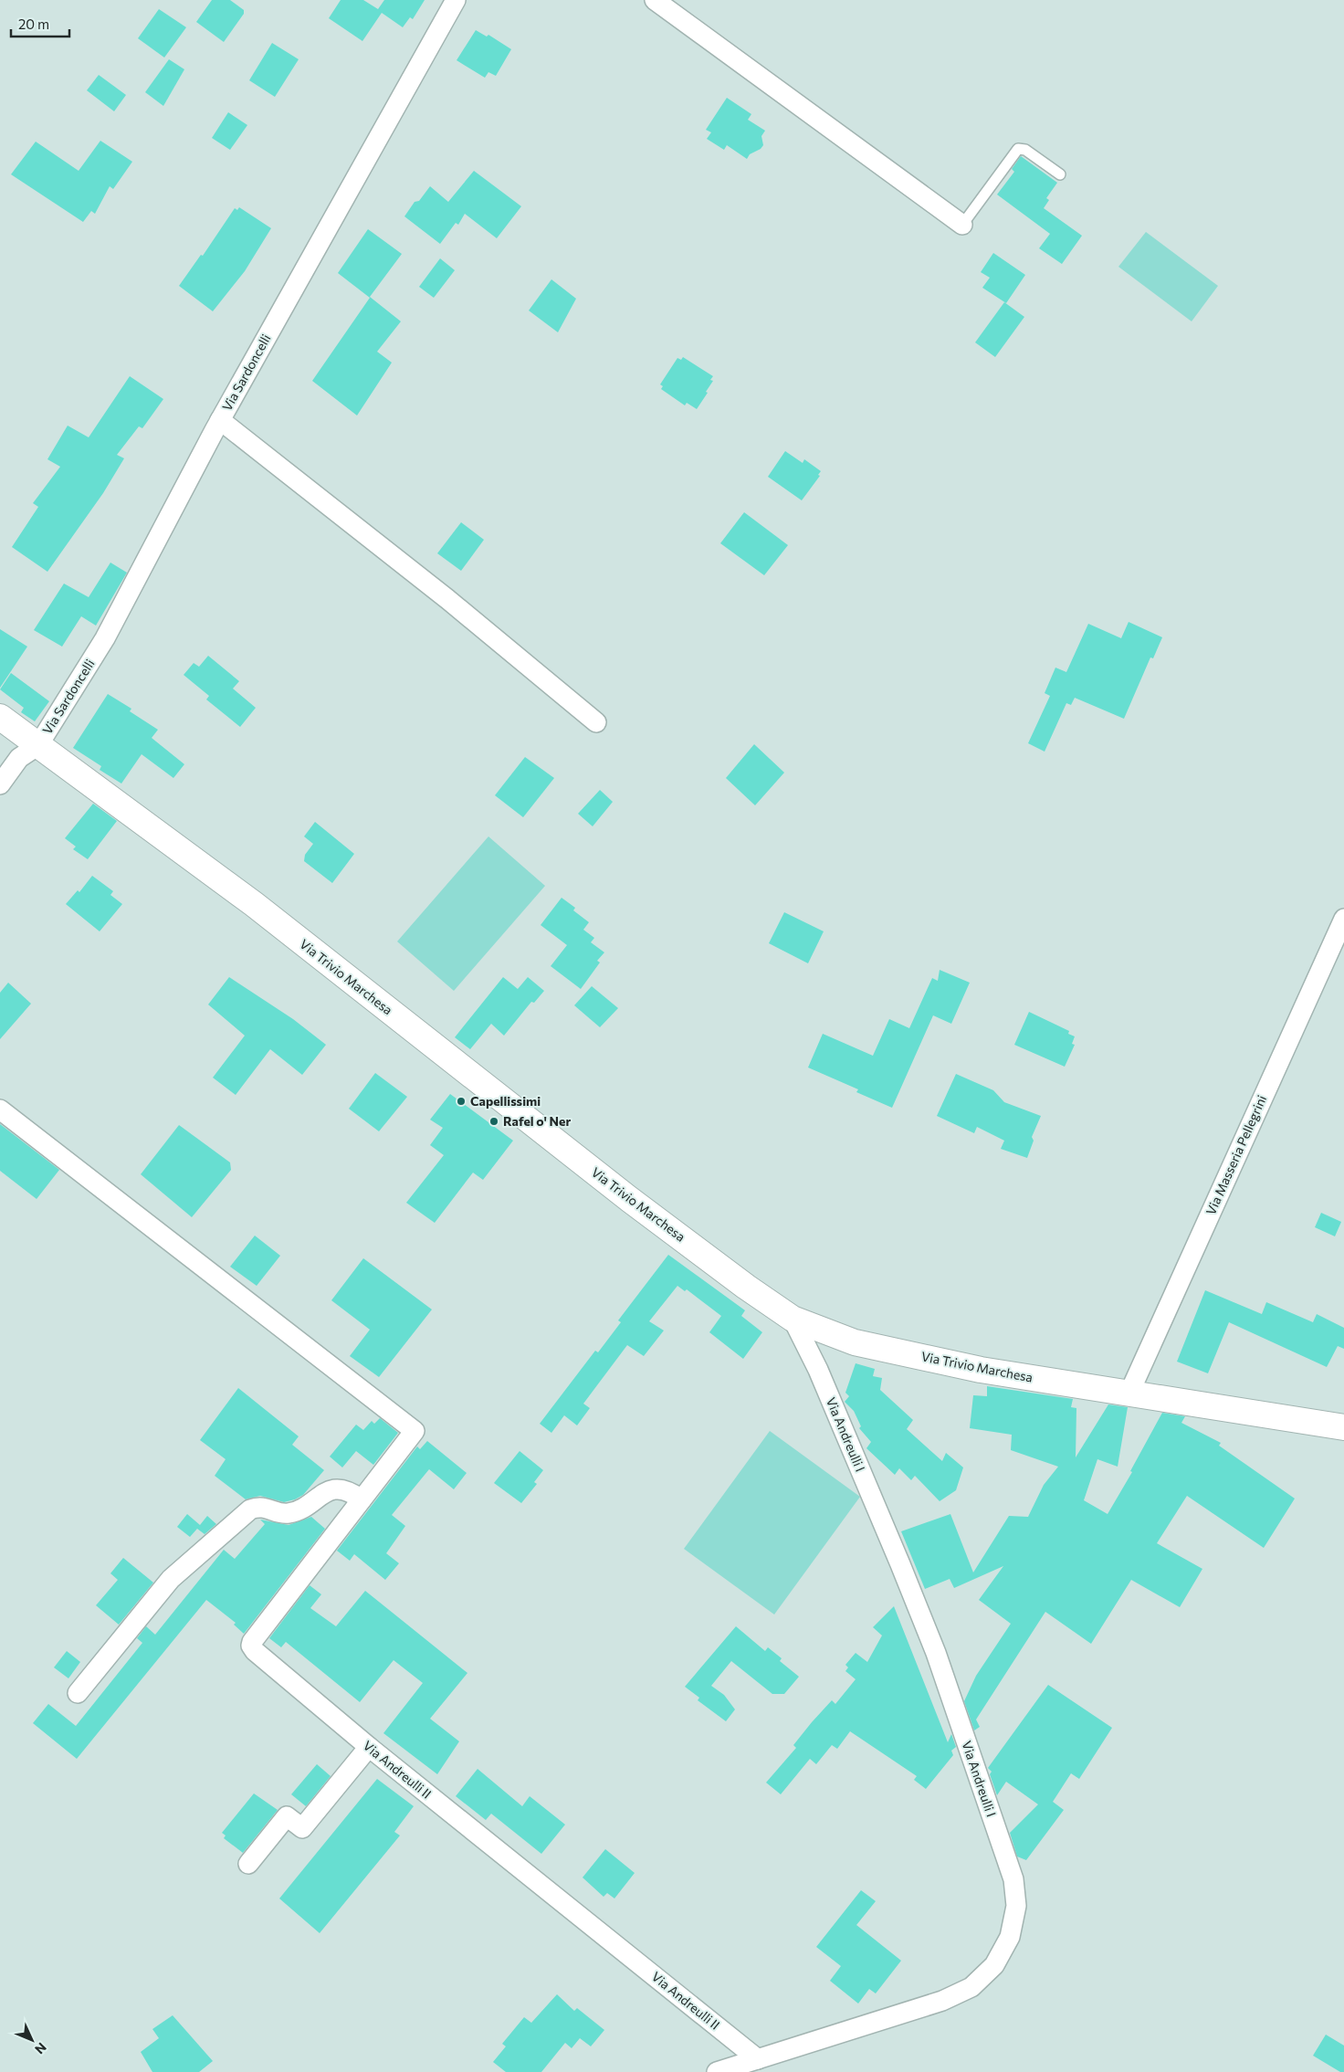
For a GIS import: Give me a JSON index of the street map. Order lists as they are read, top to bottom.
{
  "streets": {
    "street": [
      "Via Sardoncelli",
      "Via Trivio Marchesa",
      "Via Masseria Pellegrini",
      "Via Andreulli I",
      "Via Andreulli II"
    ]
  },
  "crossings": [
    ["Via Sardoncelli", "Via Trivio Marchesa"],
    ["Via Trivio Marchesa", "Via Masseria Pellegrini"],
    ["Via Trivio Marchesa", "Via Andreulli I"],
    ["Via Andreulli I", "Via Andreulli II"]
  ],
  "places": ["Capellissimi", "Rafel o' Ner"],
  "scale_bar": "20 m",
  "north": "bottom right"
}
